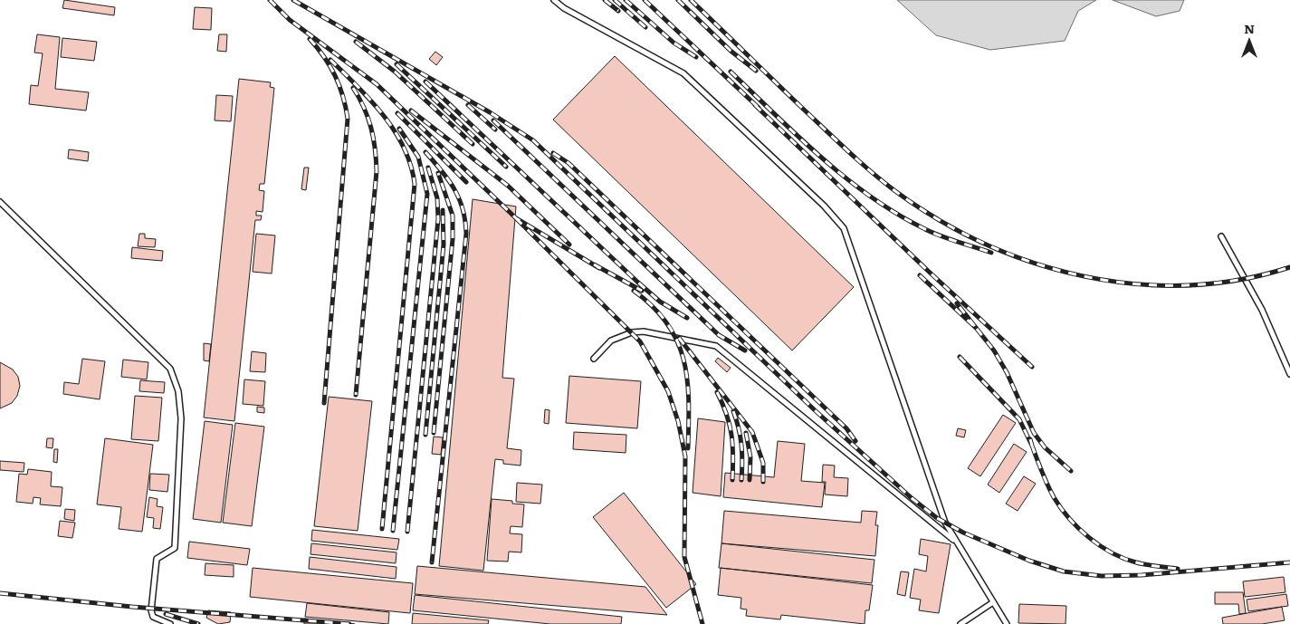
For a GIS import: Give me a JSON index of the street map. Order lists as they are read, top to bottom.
{
  "north": "top"
}
